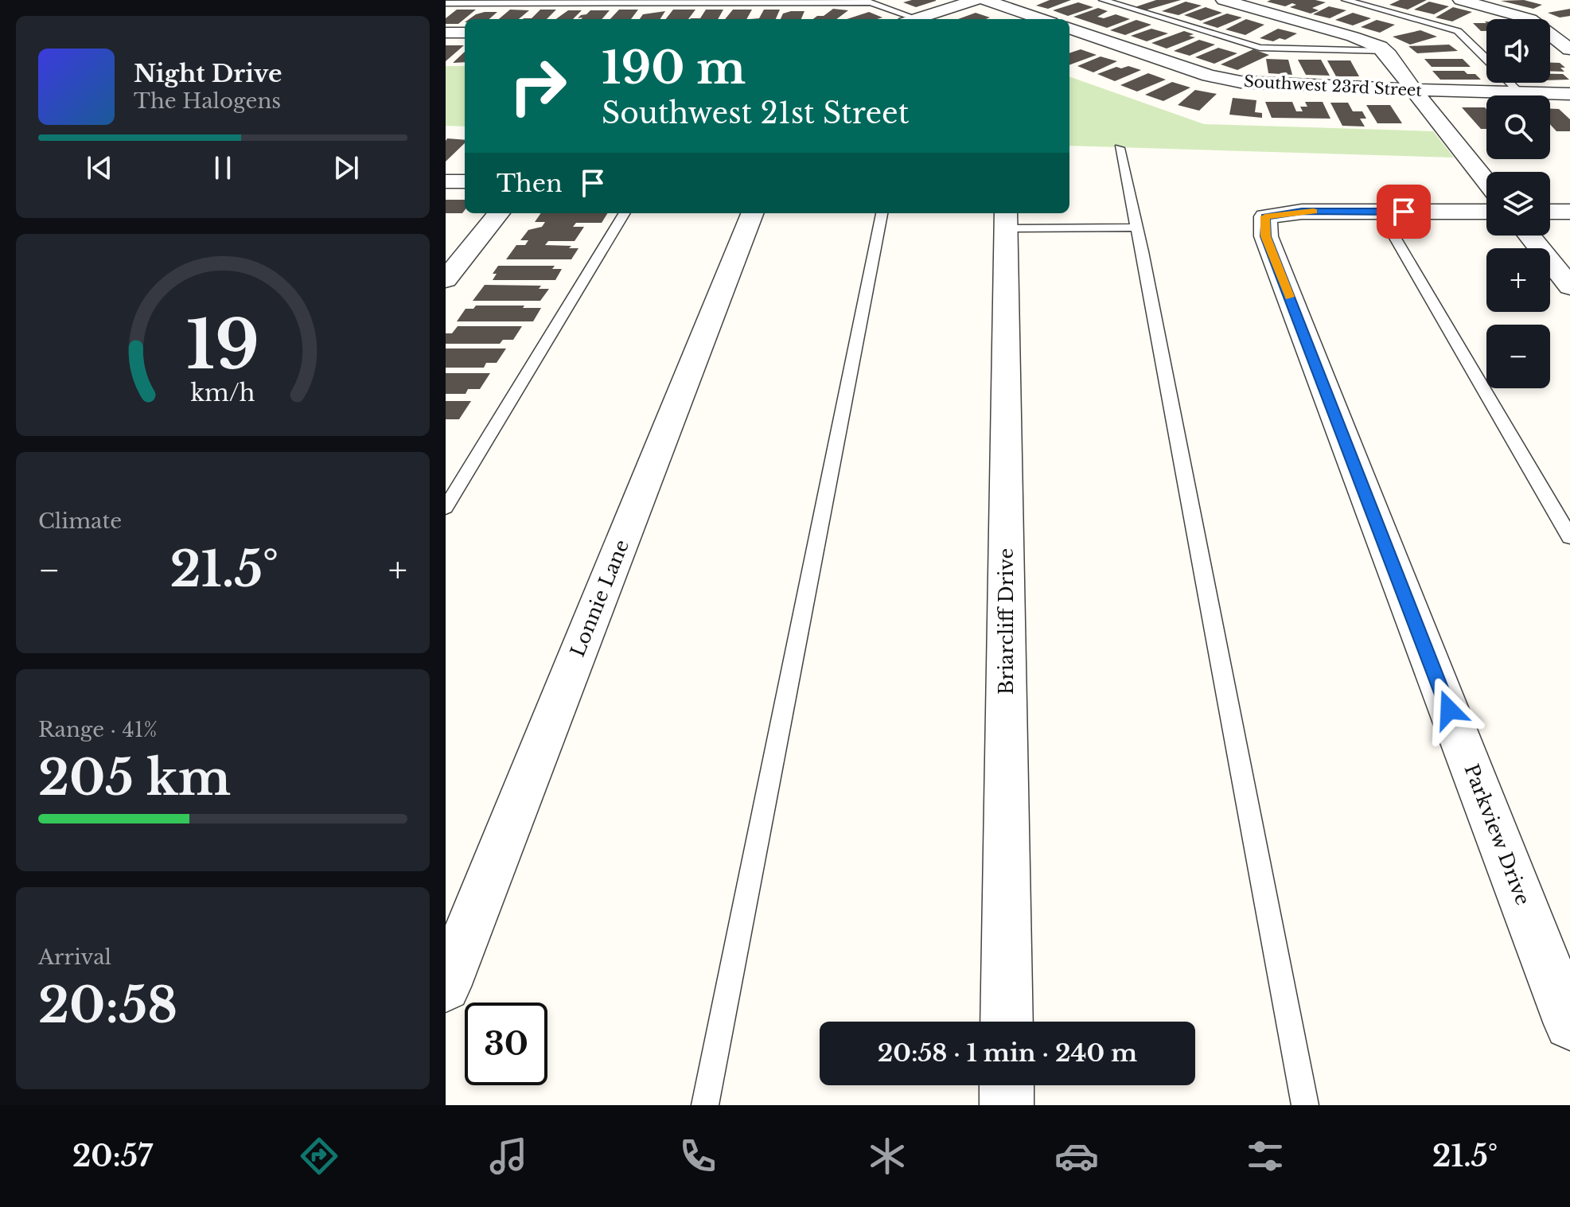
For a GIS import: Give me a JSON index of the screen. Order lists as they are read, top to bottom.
{
  "streets": {
    "street": [
      "Southwest 23rd Street",
      "Lonnie Lane",
      "Briarcliff Drive",
      "Parkview Drive"
    ]
  },
  "page": {
    "map_buttons": ["+", "−"],
    "turn": ["190 m", "Southwest 21st Street"],
    "song": ["Night Drive", "The Halogens"],
    "then": "Then",
    "tile": [
      "Climate",
      ["Range · 41%", "205 km"],
      ["Arrival", "20:58"]
    ],
    "heat": ["−", "21.5°", "+"],
    "limit": "30",
    "trip": "20:58 · 1 min · 240 m",
    "tabs": ["20:57", "21.5°"],
    "gauge": ["19", "km/h"]
  }
}
